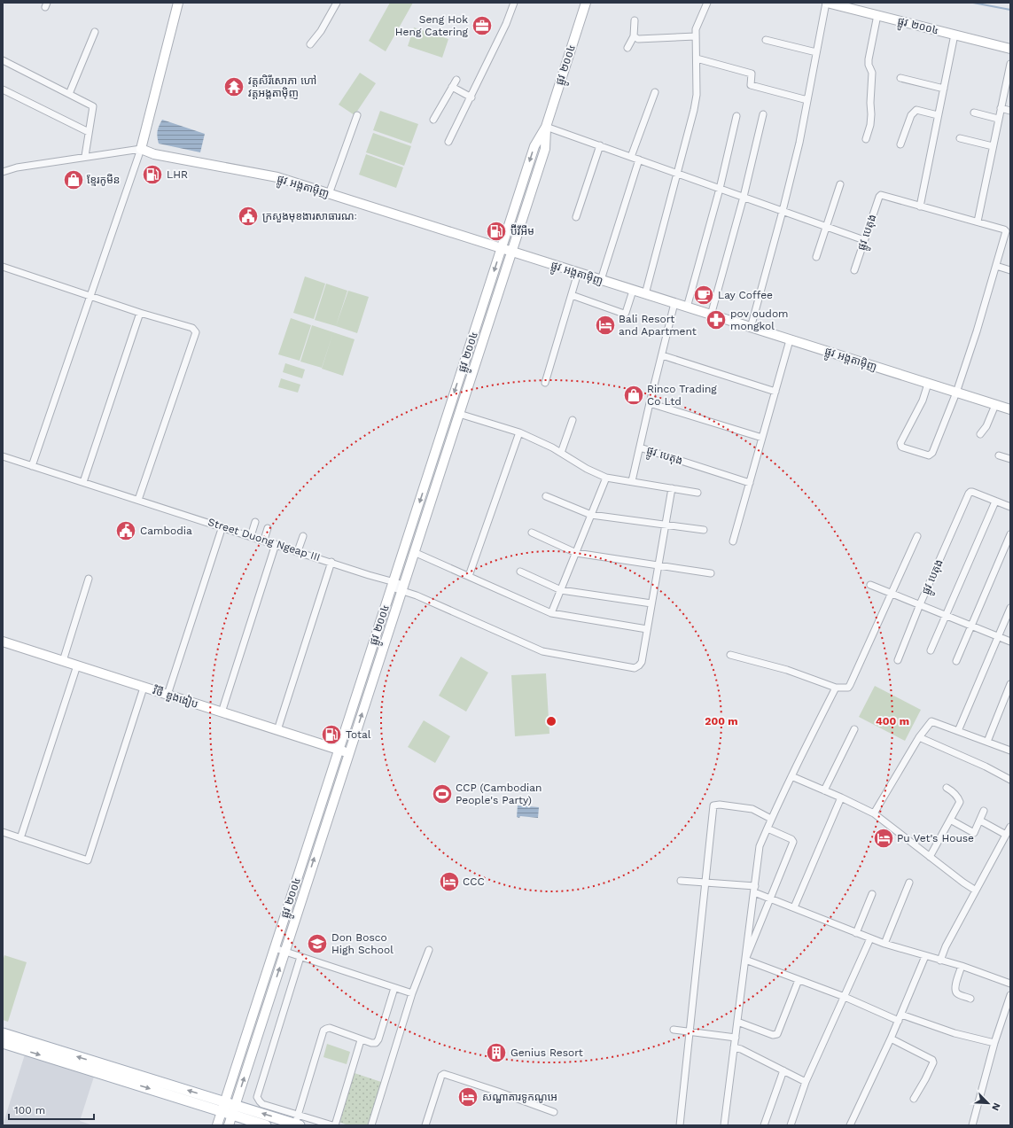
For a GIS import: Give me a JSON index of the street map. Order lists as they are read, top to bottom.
{
  "streets": {
    "main road": ["ផ្លូវ ២០០៤", "ផ្លូវ អង្តតាម៉ិញ", "វិថី ឌួងងៀប"],
    "street": ["ផ្លូវ បេតុង", "Street Duong Ngeap III"]
  },
  "crossings": [
    ["ផ្លូវ ២០០៤", "ផ្លូវ អង្តតាម៉ិញ"],
    ["ផ្លូវ ២០០៤", "Street Duong Ngeap III"],
    ["ផ្លូវ ២០០៤", "វិថី ឌួងងៀប"]
  ],
  "places": {
    "office": ["Seng Hok Heng Catering"],
    "temple": ["វត្តសិរីសោភា ហៅ វត្តអង្តតាម៉ិញ"],
    "fuel station": ["LHR", "ប៊ីវីអឹម", "Total"],
    "shop": ["ខ្មែរកូមីន", "Rinco Trading Co Ltd"],
    "public building": ["ក្រសួងមុខងារសាធារណៈ", "Cambodia"],
    "cafe": ["Lay Coffee"],
    "pharmacy": ["pov oudom mongkol"],
    "hotel": [
      "Bali Resort and Apartment",
      "Pu Vet's House",
      "CCC",
      "សណ្ឋាគារទូកណូអេ"
    ],
    "sports": ["CCP (Cambodian People's Party)"],
    "school or university": ["Don Bosco High School"],
    "building": ["Genius Resort"]
  },
  "scale_bar": "100 m",
  "north": "bottom right",
  "rings": ["200 m", "400 m"]
}
